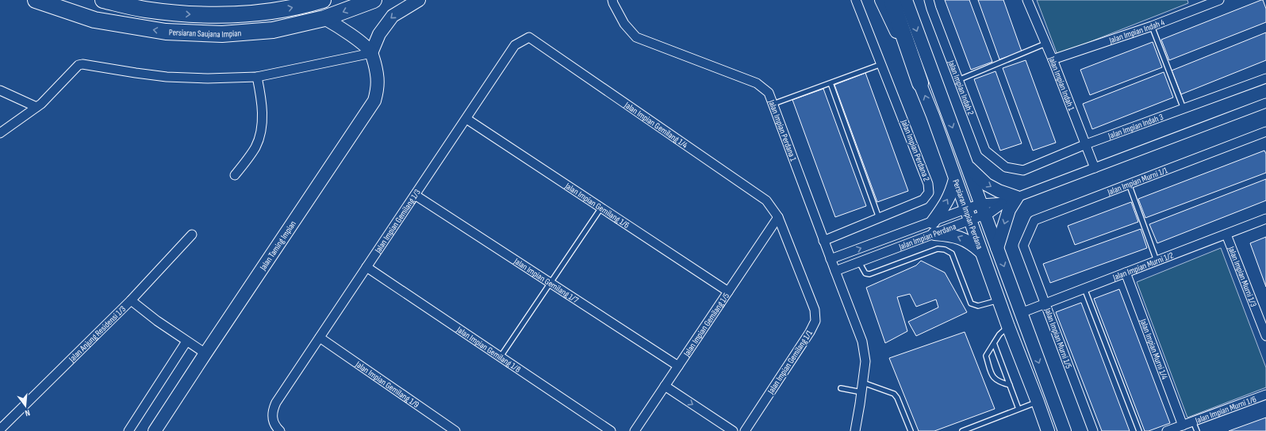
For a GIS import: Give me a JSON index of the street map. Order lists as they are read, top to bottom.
{
  "streets": {
    "highway": ["Persiaran Saujana Impian"],
    "street": [
      "Jalan Impian Indah 4",
      "Jalan Impian Indah 1",
      "Jalan Impian Indah 2",
      "Jalan Impian Gemilang 1/4",
      "Jalan Impian Indah 3",
      "Jalan Impian Perdana 1",
      "Jalan Impian Perdana 2",
      "Jalan Impian Murni 1/1",
      "Jalan Impian Gemilang 1/6",
      "Persiaran Impian Perdana",
      "Jalan Impian Gemilang 1/3",
      "Jalan Impian Perdana",
      "Jalan Taming Impian",
      "Jalan Impian Murni 1/2",
      "Jalan Impian Murni 1/3",
      "Jalan Impian Gemilang 1/7",
      "Jalan Impian Gemilang 1/5",
      "Jalan Anjung Residensi 1/3",
      "Jalan Impian Murni 1/5",
      "Jalan Impian Murni 1/4",
      "Jalan Impian Gemilang 1/8",
      "Jalan Impian Gemilang 1/1",
      "Jalan Impian Gemilang 1/9",
      "Jalan Impian Murni 1/6"
    ]
  },
  "crossings": [
    ["Jalan Impian Indah 4", "Jalan Impian Indah 1"],
    ["Persiaran Saujana Impian", "Jalan Taming Impian"],
    ["Jalan Impian Indah 1", "Jalan Impian Indah 3"],
    ["Jalan Impian Indah 1", "Jalan Impian Perdana"],
    ["Jalan Impian Indah 2", "Jalan Impian Indah 3"],
    ["Jalan Impian Gemilang 1/4", "Jalan Impian Gemilang 1/3"],
    ["Jalan Impian Gemilang 1/4", "Jalan Impian Gemilang 1/5"],
    ["Jalan Impian Gemilang 1/4", "Jalan Impian Gemilang 1/1"],
    ["Jalan Impian Perdana 1", "Jalan Impian Perdana 2"],
    ["Jalan Impian Perdana 1", "Jalan Impian Perdana"],
    ["Jalan Impian Murni 1/1", "Jalan Impian Murni 1/5"],
    ["Jalan Impian Gemilang 1/6", "Jalan Impian Gemilang 1/3"],
    ["Jalan Impian Gemilang 1/6", "Jalan Impian Gemilang 1/5"],
    ["Persiaran Impian Perdana", "Jalan Impian Perdana"],
    ["Persiaran Impian Perdana", "Jalan Impian Murni 1/2"],
    ["Jalan Impian Gemilang 1/3", "Jalan Impian Gemilang 1/7"],
    ["Jalan Impian Gemilang 1/3", "Jalan Impian Gemilang 1/8"],
    ["Jalan Impian Gemilang 1/3", "Jalan Impian Gemilang 1/9"],
    ["Jalan Impian Murni 1/2", "Jalan Impian Murni 1/3"],
    ["Jalan Impian Murni 1/2", "Jalan Impian Murni 1/5"],
    ["Jalan Impian Murni 1/2", "Jalan Impian Murni 1/4"],
    ["Jalan Impian Gemilang 1/7", "Jalan Impian Gemilang 1/5"],
    ["Jalan Impian Gemilang 1/5", "Jalan Impian Gemilang 1/1"],
    ["Jalan Impian Murni 1/4", "Jalan Impian Murni 1/6"]
  ],
  "north": "bottom"
}
